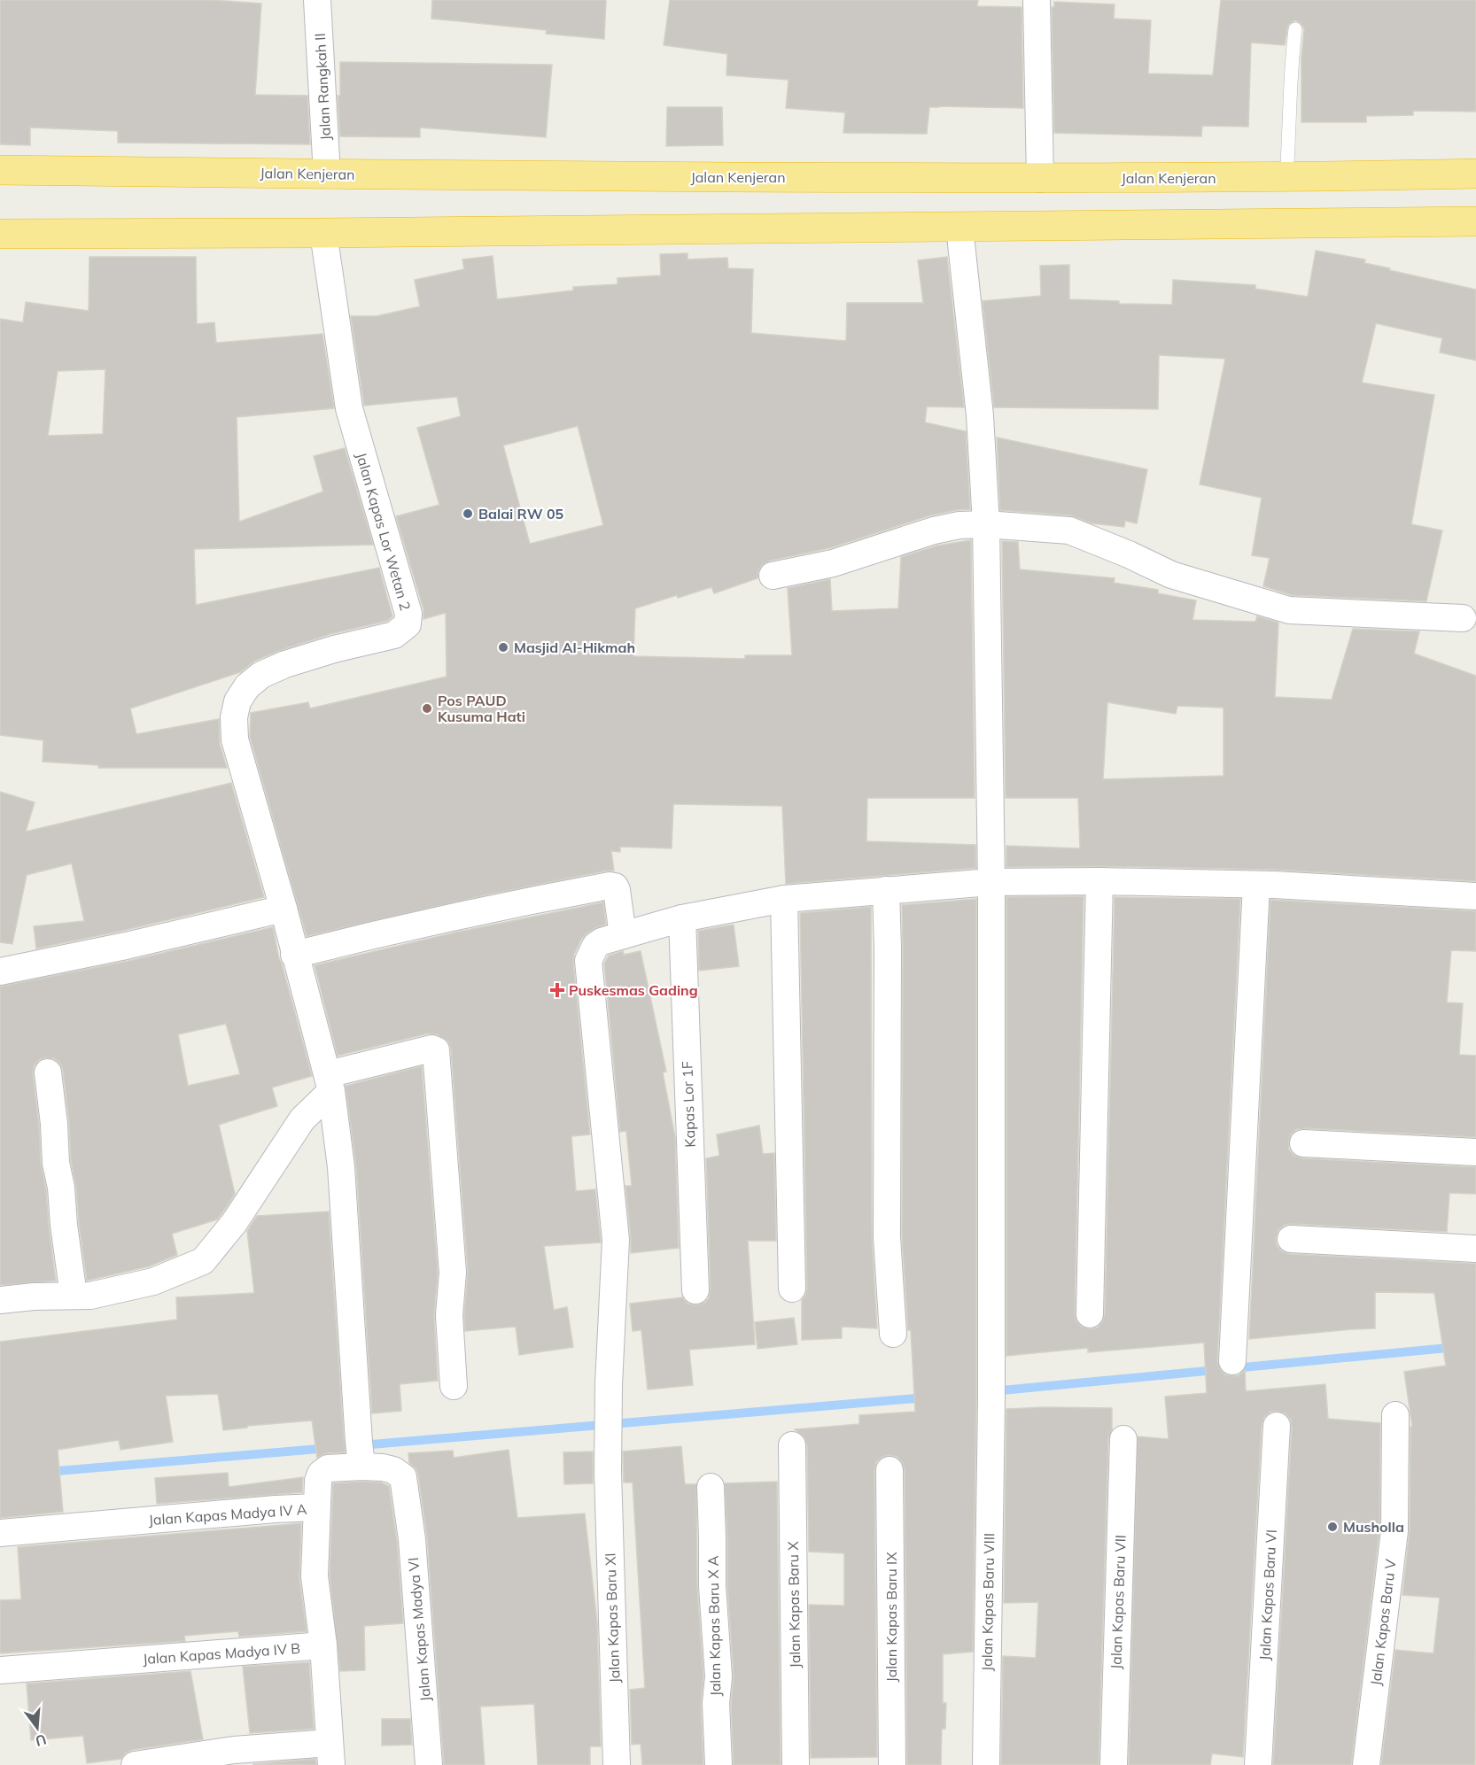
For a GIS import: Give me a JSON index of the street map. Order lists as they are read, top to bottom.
{
  "streets": {
    "highway": ["Jalan Kenjeran"],
    "street": [
      "Jalan Rangkah II",
      "Jalan Kapas Lor Wetan 2",
      "Kapas Lor 1F",
      "Jalan Kapas Madya IV A",
      "Jalan Kapas Baru VI",
      "Jalan Kapas Baru VIII",
      "Jalan Kapas Baru VII",
      "Jalan Kapas Baru X",
      "Jalan Kapas Baru IX",
      "Jalan Kapas Baru XI",
      "Jalan Kapas Baru V",
      "Jalan Kapas Baru X A",
      "Jalan Kapas Madya VI",
      "Jalan Kapas Madya IV B"
    ]
  },
  "crossings": [
    ["Jalan Rangkah II", "Jalan Kenjeran"],
    ["Kapas Lor 1F", "Jalan Kapas Baru XI"],
    ["Jalan Kapas Madya IV A", "Jalan Kapas Madya VI"],
    ["Jalan Kapas Madya IV A", "Jalan Kapas Madya IV B"],
    ["Jalan Kapas Baru VIII", "Jalan Kapas Baru XI"]
  ],
  "places": {
    "other": [
      "Balai RW 05",
      "Masjid Al-Hikmah",
      "Pos PAUD Kusuma Hati",
      "Musholla"
    ],
    "health": ["Puskesmas Gading"]
  },
  "north": "bottom"
}
